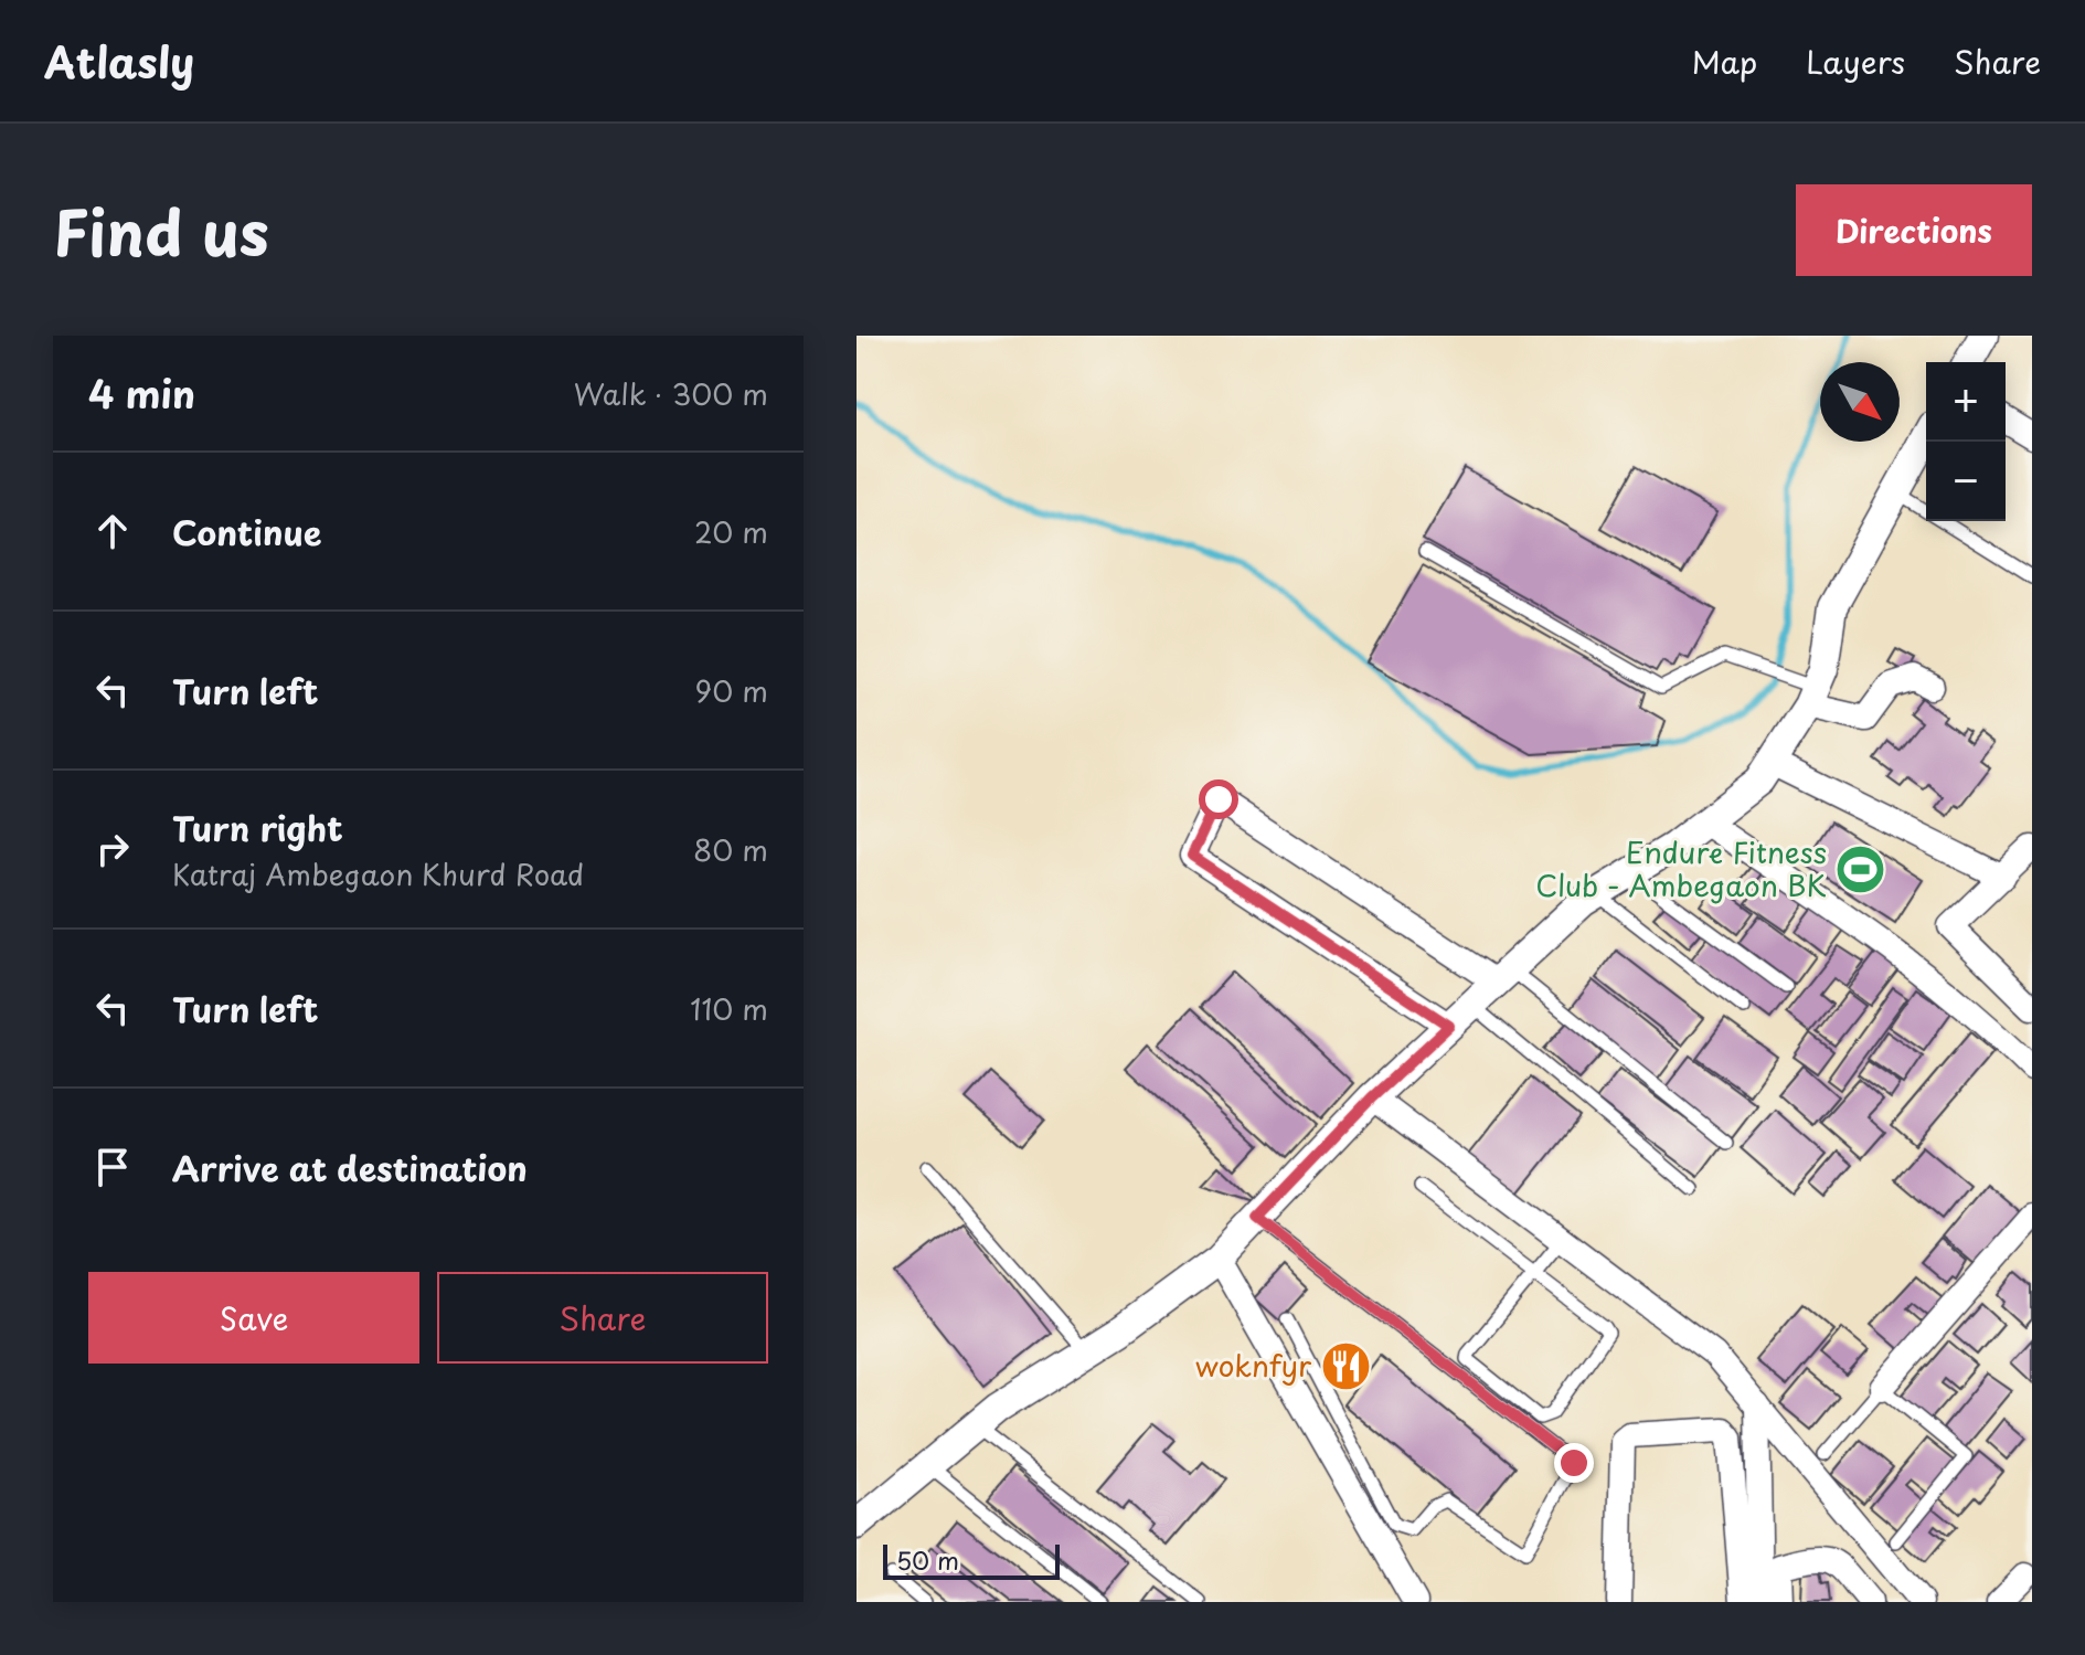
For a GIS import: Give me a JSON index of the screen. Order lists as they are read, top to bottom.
{
  "places": {
    "sports": ["Endure Fitness Club - Ambegaon BK"],
    "restaurant": ["woknfyr"]
  },
  "scale_bar": "50 m",
  "north": "bottom right",
  "page": {
    "header": "Atlasly",
    "nav": ["Map", "Layers", "Share"],
    "title": "Find us",
    "buttons": [
      "Directions",
      ["Save", "Share"]
    ],
    "heading": ["4 min", "Walk · 300 m"],
    "map_buttons": ["+", "−"],
    "list": [
      ["Continue", "20 m"],
      ["Turn left", "90 m"],
      ["Turn right", "Katraj Ambegaon Khurd Road", "80 m"],
      ["Turn left", "110 m"],
      "Arrive at destination"
    ],
    "scale": "50 m"
  }
}
